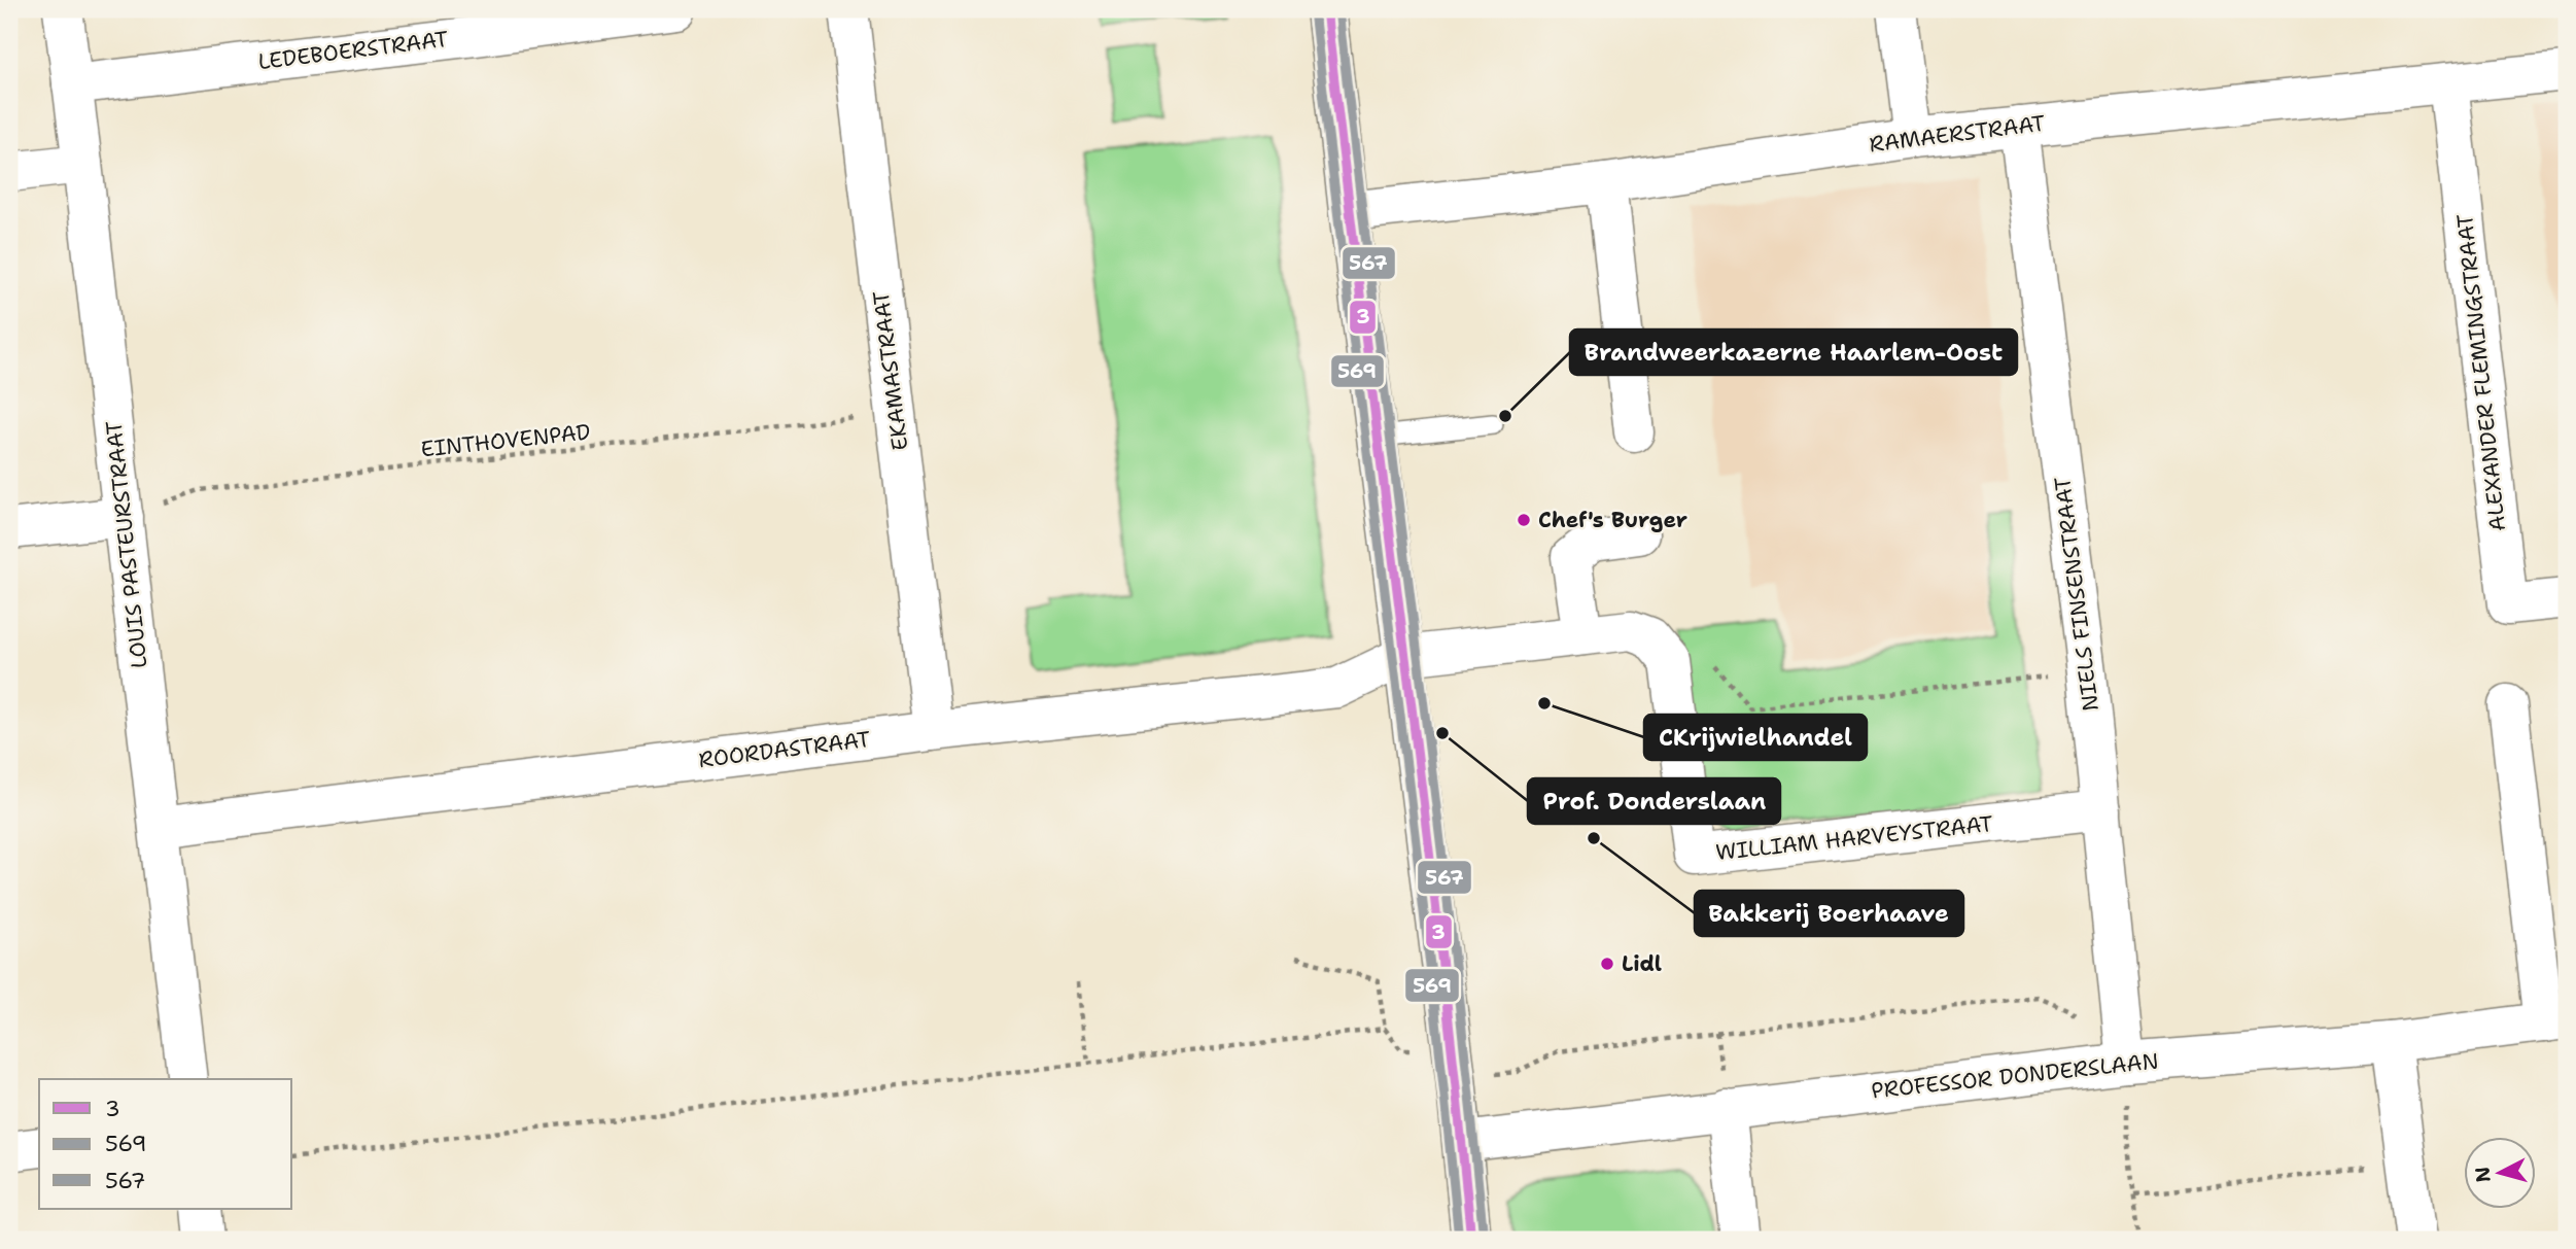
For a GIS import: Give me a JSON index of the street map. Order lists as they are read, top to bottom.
{
  "streets": {
    "street": [
      "LEDEBOERSTRAAT",
      "RAMAERSTRAAT",
      "EKAMASTRAAT",
      "ALEXANDER FLEMINGSTRAAT",
      "LOUIS PASTEURSTRAAT",
      "NIELS FINSENSTRAAT",
      "ROORDASTRAAT",
      "WILLIAM HARVEYSTRAAT",
      "PROFESSOR DONDERSLAAN"
    ],
    "path": ["EINTHOVENPAD"]
  },
  "crossings": [
    ["LEDEBOERSTRAAT", "LOUIS PASTEURSTRAAT"],
    ["RAMAERSTRAAT", "ALEXANDER FLEMINGSTRAAT"],
    ["RAMAERSTRAAT", "NIELS FINSENSTRAAT"],
    ["EKAMASTRAAT", "EINTHOVENPAD"],
    ["EKAMASTRAAT", "ROORDASTRAAT"],
    ["EINTHOVENPAD", "LOUIS PASTEURSTRAAT"],
    ["LOUIS PASTEURSTRAAT", "ROORDASTRAAT"],
    ["NIELS FINSENSTRAAT", "WILLIAM HARVEYSTRAAT"],
    ["NIELS FINSENSTRAAT", "PROFESSOR DONDERSLAAN"],
    ["ROORDASTRAAT", "WILLIAM HARVEYSTRAAT"]
  ],
  "places": [
    "Brandweerkazerne Haarlem-Oost",
    "Chef's Burger",
    "CKrijwielhandel",
    "Prof. Donderslaan",
    "Bakkerij Boerhaave",
    "Lidl"
  ],
  "lines": ["transit line 3", "transit line 567", "transit line 569"],
  "legend": ["3", "569", "567"],
  "north": "left"
}
